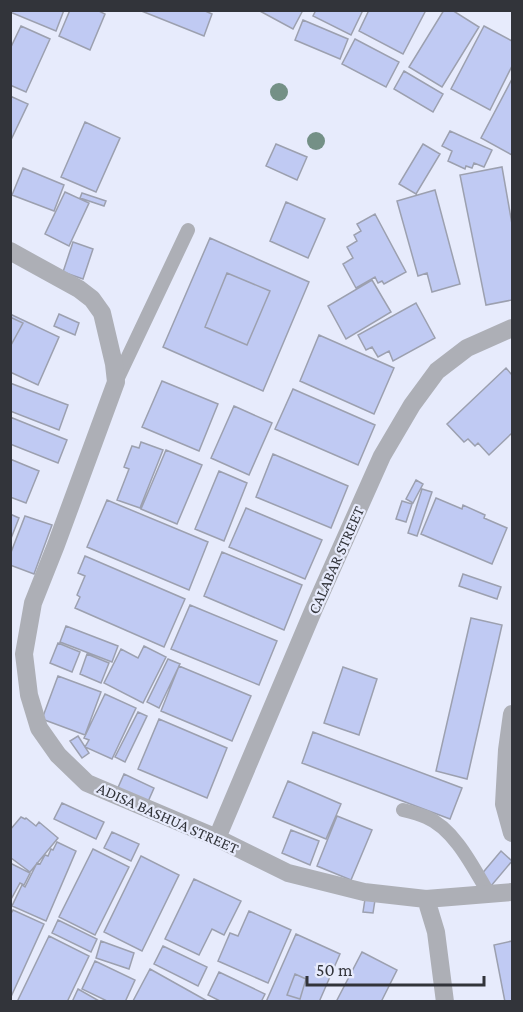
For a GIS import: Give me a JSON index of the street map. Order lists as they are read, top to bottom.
{
  "streets": {
    "street": ["CALABAR STREET", "ADISA BASHUA STREET"]
  },
  "crossings": [
    ["CALABAR STREET", "ADISA BASHUA STREET"]
  ],
  "scale_bar": "50 m"
}
